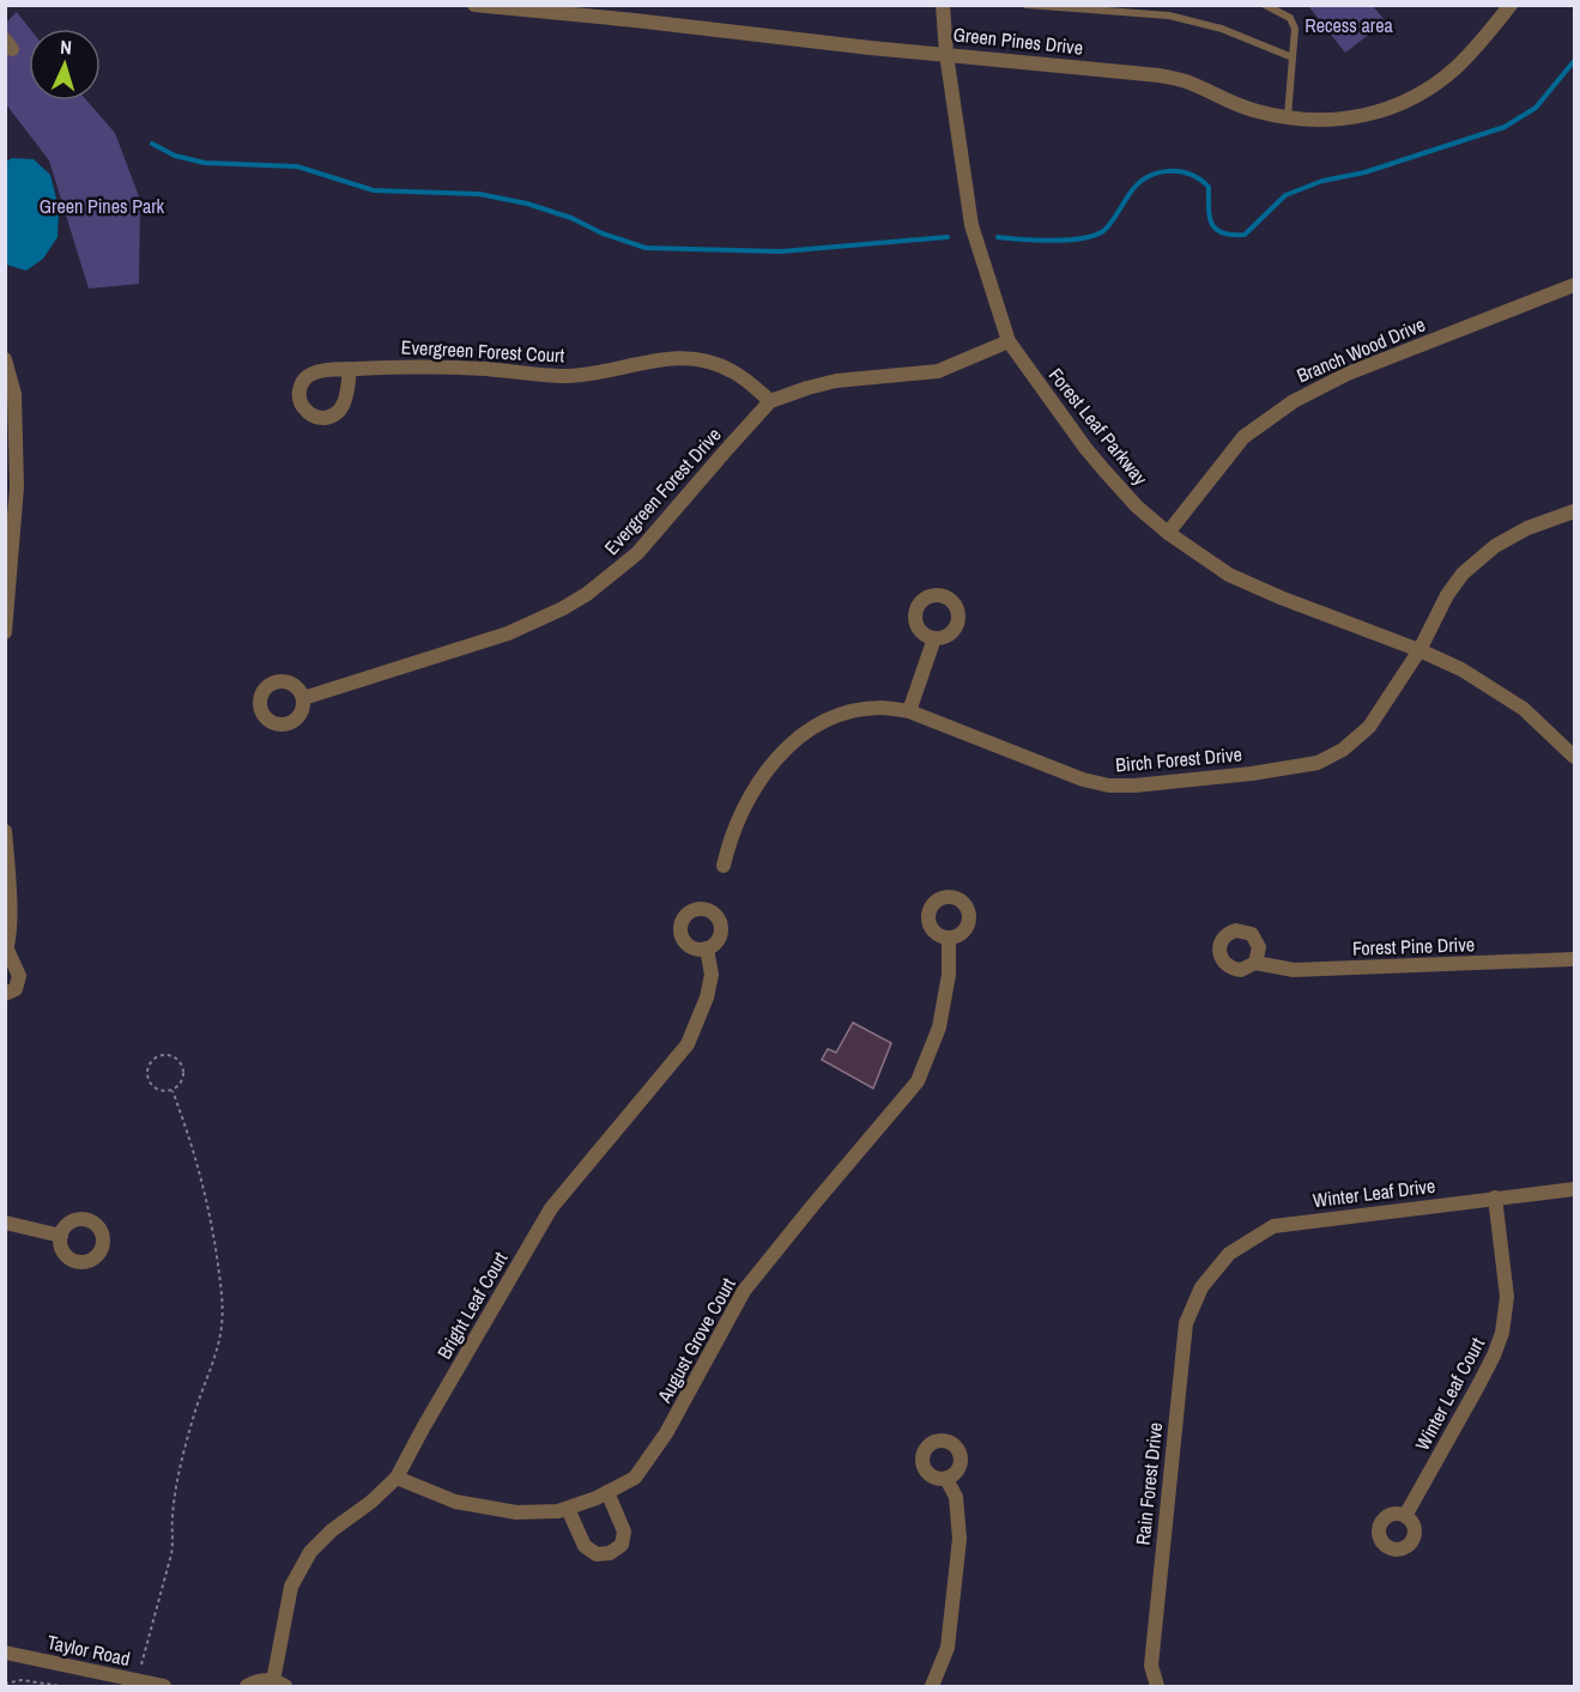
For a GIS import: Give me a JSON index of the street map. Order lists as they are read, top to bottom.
{
  "streets": {
    "street": [
      "Green Pines Drive",
      "Branch Wood Drive",
      "Evergreen Forest Court",
      "Forest Leaf Parkway",
      "Evergreen Forest Drive",
      "Birch Forest Drive",
      "Forest Pine Drive",
      "Winter Leaf Drive",
      "Bright Leaf Court",
      "August Grove Court",
      "Winter Leaf Court",
      "Rain Forest Drive",
      "Taylor Road"
    ]
  },
  "crossings": [
    ["Green Pines Drive", "Forest Leaf Parkway"],
    ["Branch Wood Drive", "Forest Leaf Parkway"],
    ["Evergreen Forest Court", "Evergreen Forest Drive"],
    ["Forest Leaf Parkway", "Evergreen Forest Drive"],
    ["Forest Leaf Parkway", "Birch Forest Drive"],
    ["Winter Leaf Drive", "Winter Leaf Court"],
    ["Winter Leaf Drive", "Rain Forest Drive"],
    ["Bright Leaf Court", "August Grove Court"]
  ],
  "parks": ["Recess area", "Green Pines Park"],
  "north": "top"
}
